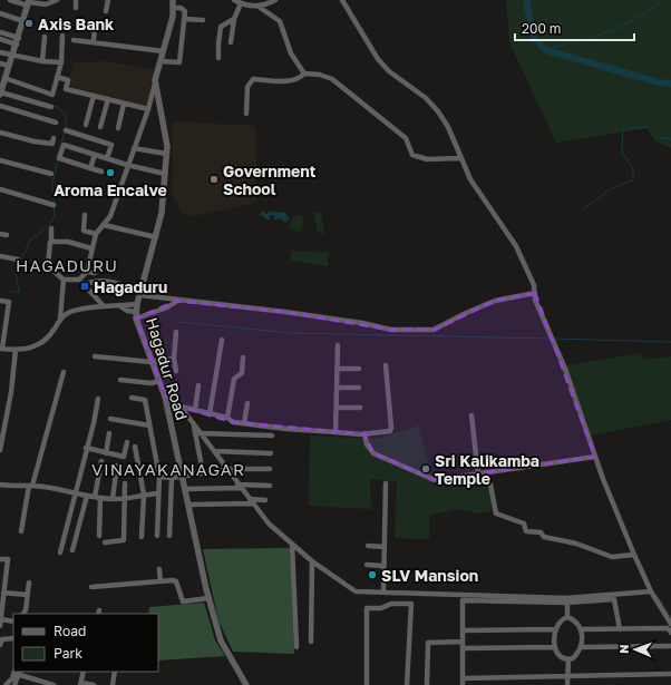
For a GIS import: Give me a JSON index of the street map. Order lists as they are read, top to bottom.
{
  "streets": {
    "street": ["Hagadur Road"]
  },
  "districts": ["HAGADURU", "VINAYAKANAGAR"],
  "places": {
    "other": [
      "Axis Bank",
      "Aroma Encalve",
      "Government School",
      "Sri Kalikamba Temple",
      "SLV Mansion"
    ],
    "transit": ["Hagaduru"]
  },
  "legend": ["Road", "Park"],
  "scale_bar": "200 m",
  "north": "left"
}
